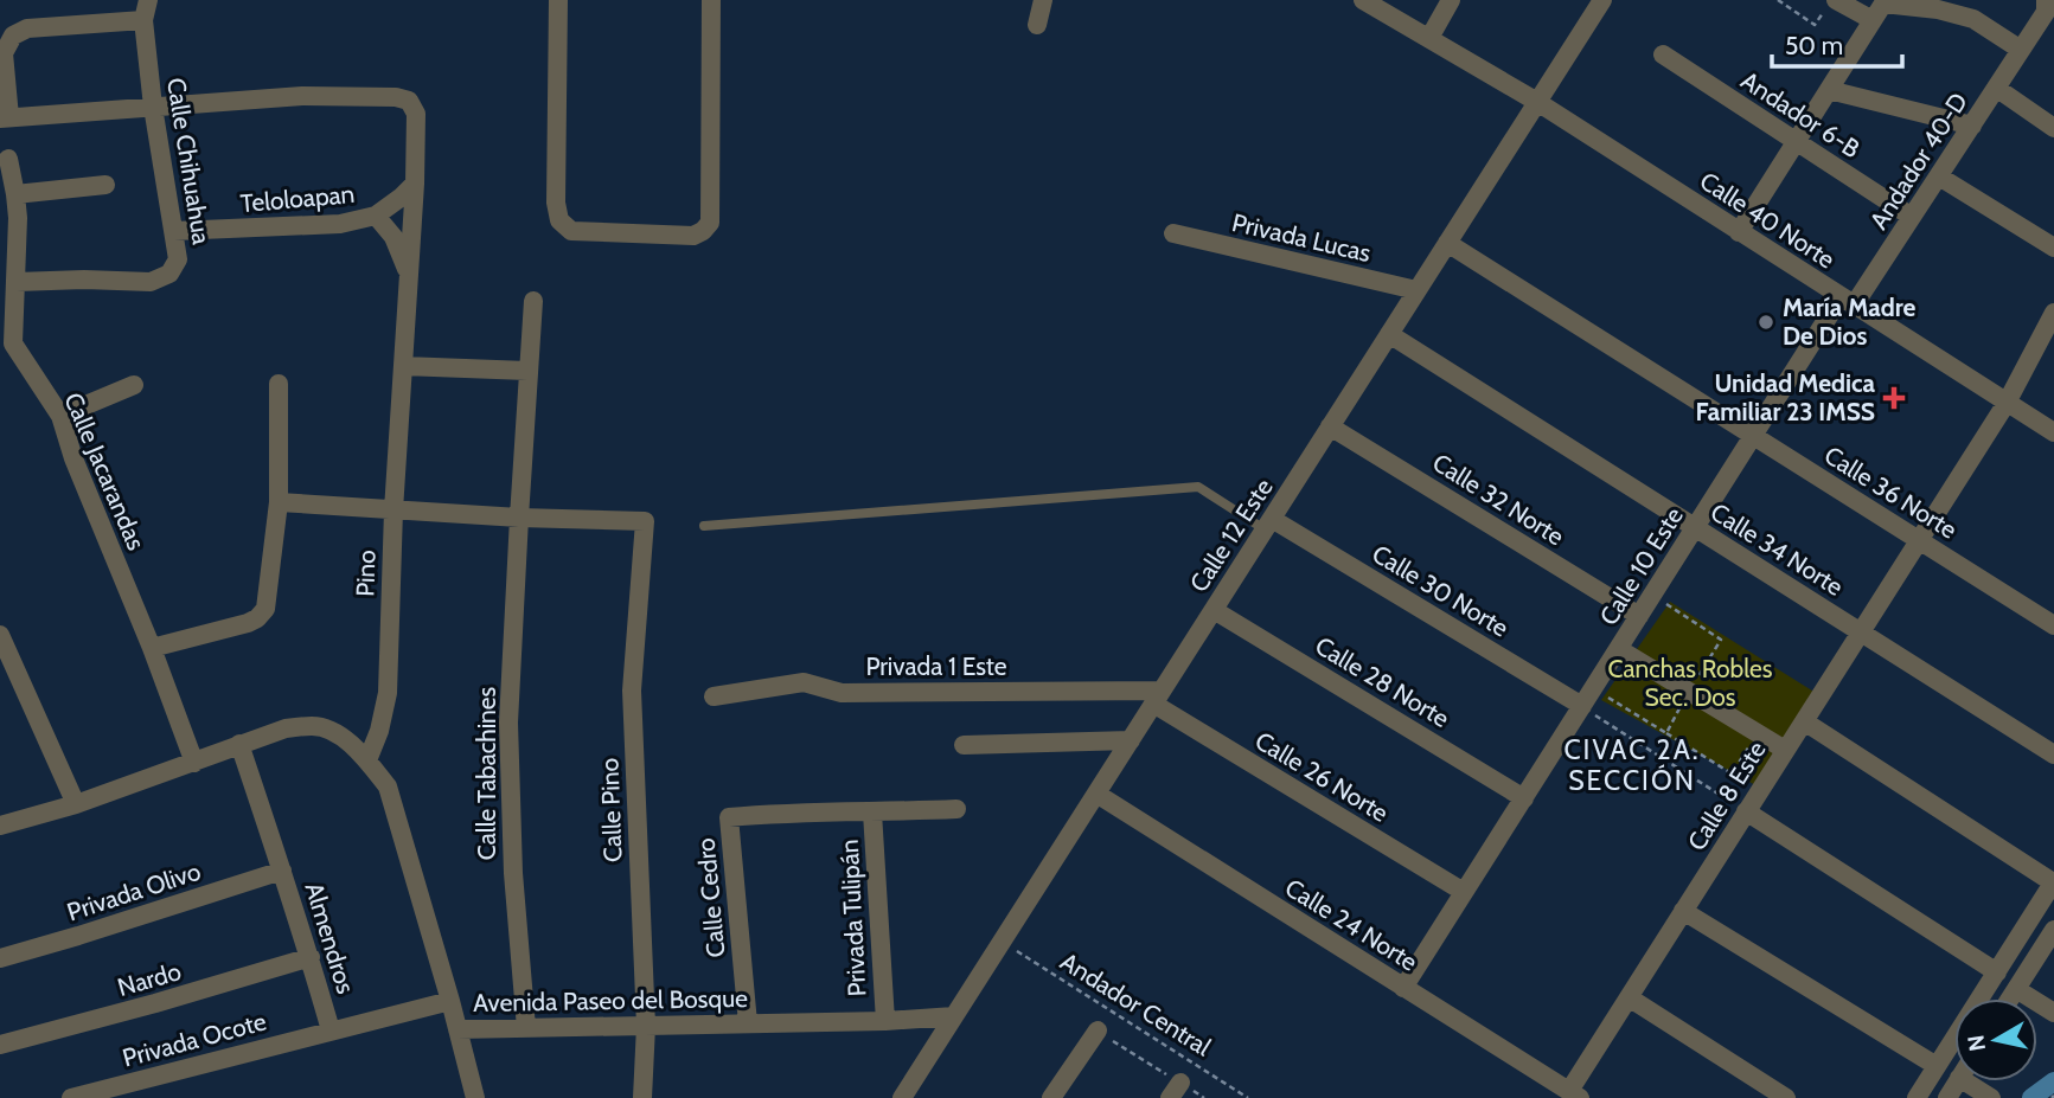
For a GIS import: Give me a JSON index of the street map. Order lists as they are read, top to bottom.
{
  "streets": {
    "street": [
      "Andador 6-B",
      "Calle Chihuahua",
      "Andador 40-D",
      "Teloloapan",
      "Calle 40 Norte",
      "Privada Lucas",
      "Calle Jacarandas",
      "Calle 36 Norte",
      "Calle 32 Norte",
      "Calle 12 Este",
      "Calle 34 Norte",
      "Calle 10 Este",
      "Pino",
      "Calle 30 Norte",
      "Privada 1 Este",
      "Calle 28 Norte",
      "Calle Tabachines",
      "Calle 26 Norte",
      "Calle 8 Este",
      "Calle Pino",
      "Privada Olivo",
      "Calle Cedro",
      "Privada Tulipán",
      "Calle 24 Norte",
      "Almendros",
      "Nardo",
      "Avenida Paseo del Bosque",
      "Privada Ocote"
    ],
    "path": ["Andador Central"]
  },
  "crossings": [
    ["Andador 6-B", "Andador 40-D"],
    ["Calle Chihuahua", "Teloloapan"],
    ["Calle Chihuahua", "Calle Jacarandas"],
    ["Andador 40-D", "Calle 40 Norte"],
    ["Andador 40-D", "Calle 10 Este"],
    ["Teloloapan", "Pino"],
    ["Calle 40 Norte", "Calle 12 Este"],
    ["Calle 40 Norte", "Calle 10 Este"],
    ["Calle 40 Norte", "Calle 8 Este"],
    ["Privada Lucas", "Calle 12 Este"],
    ["Calle Jacarandas", "Avenida Paseo del Bosque"],
    ["Calle 36 Norte", "Calle 12 Este"],
    ["Calle 36 Norte", "Calle 10 Este"],
    ["Calle 36 Norte", "Calle 8 Este"],
    ["Calle 32 Norte", "Calle 12 Este"],
    ["Calle 32 Norte", "Calle 10 Este"],
    ["Calle 12 Este", "Calle 34 Norte"],
    ["Calle 12 Este", "Calle 30 Norte"],
    ["Calle 12 Este", "Privada 1 Este"],
    ["Calle 12 Este", "Calle 28 Norte"],
    ["Calle 12 Este", "Calle 26 Norte"],
    ["Calle 12 Este", "Calle 24 Norte"],
    ["Calle 12 Este", "Avenida Paseo del Bosque"],
    ["Calle 12 Este", "Andador Central"],
    ["Calle 34 Norte", "Calle 10 Este"],
    ["Calle 34 Norte", "Calle 8 Este"],
    ["Calle 10 Este", "Calle 30 Norte"],
    ["Calle 10 Este", "Calle 28 Norte"],
    ["Calle 10 Este", "Calle 26 Norte"],
    ["Calle 10 Este", "Calle 24 Norte"],
    ["Pino", "Avenida Paseo del Bosque"],
    ["Privada 1 Este", "Calle 26 Norte"],
    ["Calle Tabachines", "Calle Pino"],
    ["Calle Tabachines", "Avenida Paseo del Bosque"],
    ["Calle 8 Este", "Calle 24 Norte"],
    ["Calle Pino", "Avenida Paseo del Bosque"],
    ["Privada Olivo", "Almendros"],
    ["Calle Cedro", "Privada Tulipán"],
    ["Calle Cedro", "Avenida Paseo del Bosque"],
    ["Privada Tulipán", "Avenida Paseo del Bosque"],
    ["Almendros", "Nardo"],
    ["Almendros", "Avenida Paseo del Bosque"],
    ["Almendros", "Privada Ocote"]
  ],
  "districts": ["CIVAC 2A. SECCIÓN"],
  "parks": ["Canchas Robles Sec. Dos"],
  "places": {
    "other": ["María Madre De Dios"],
    "health": ["Unidad Medica Familiar 23 IMSS"]
  },
  "scale_bar": "50 m",
  "north": "left"
}
